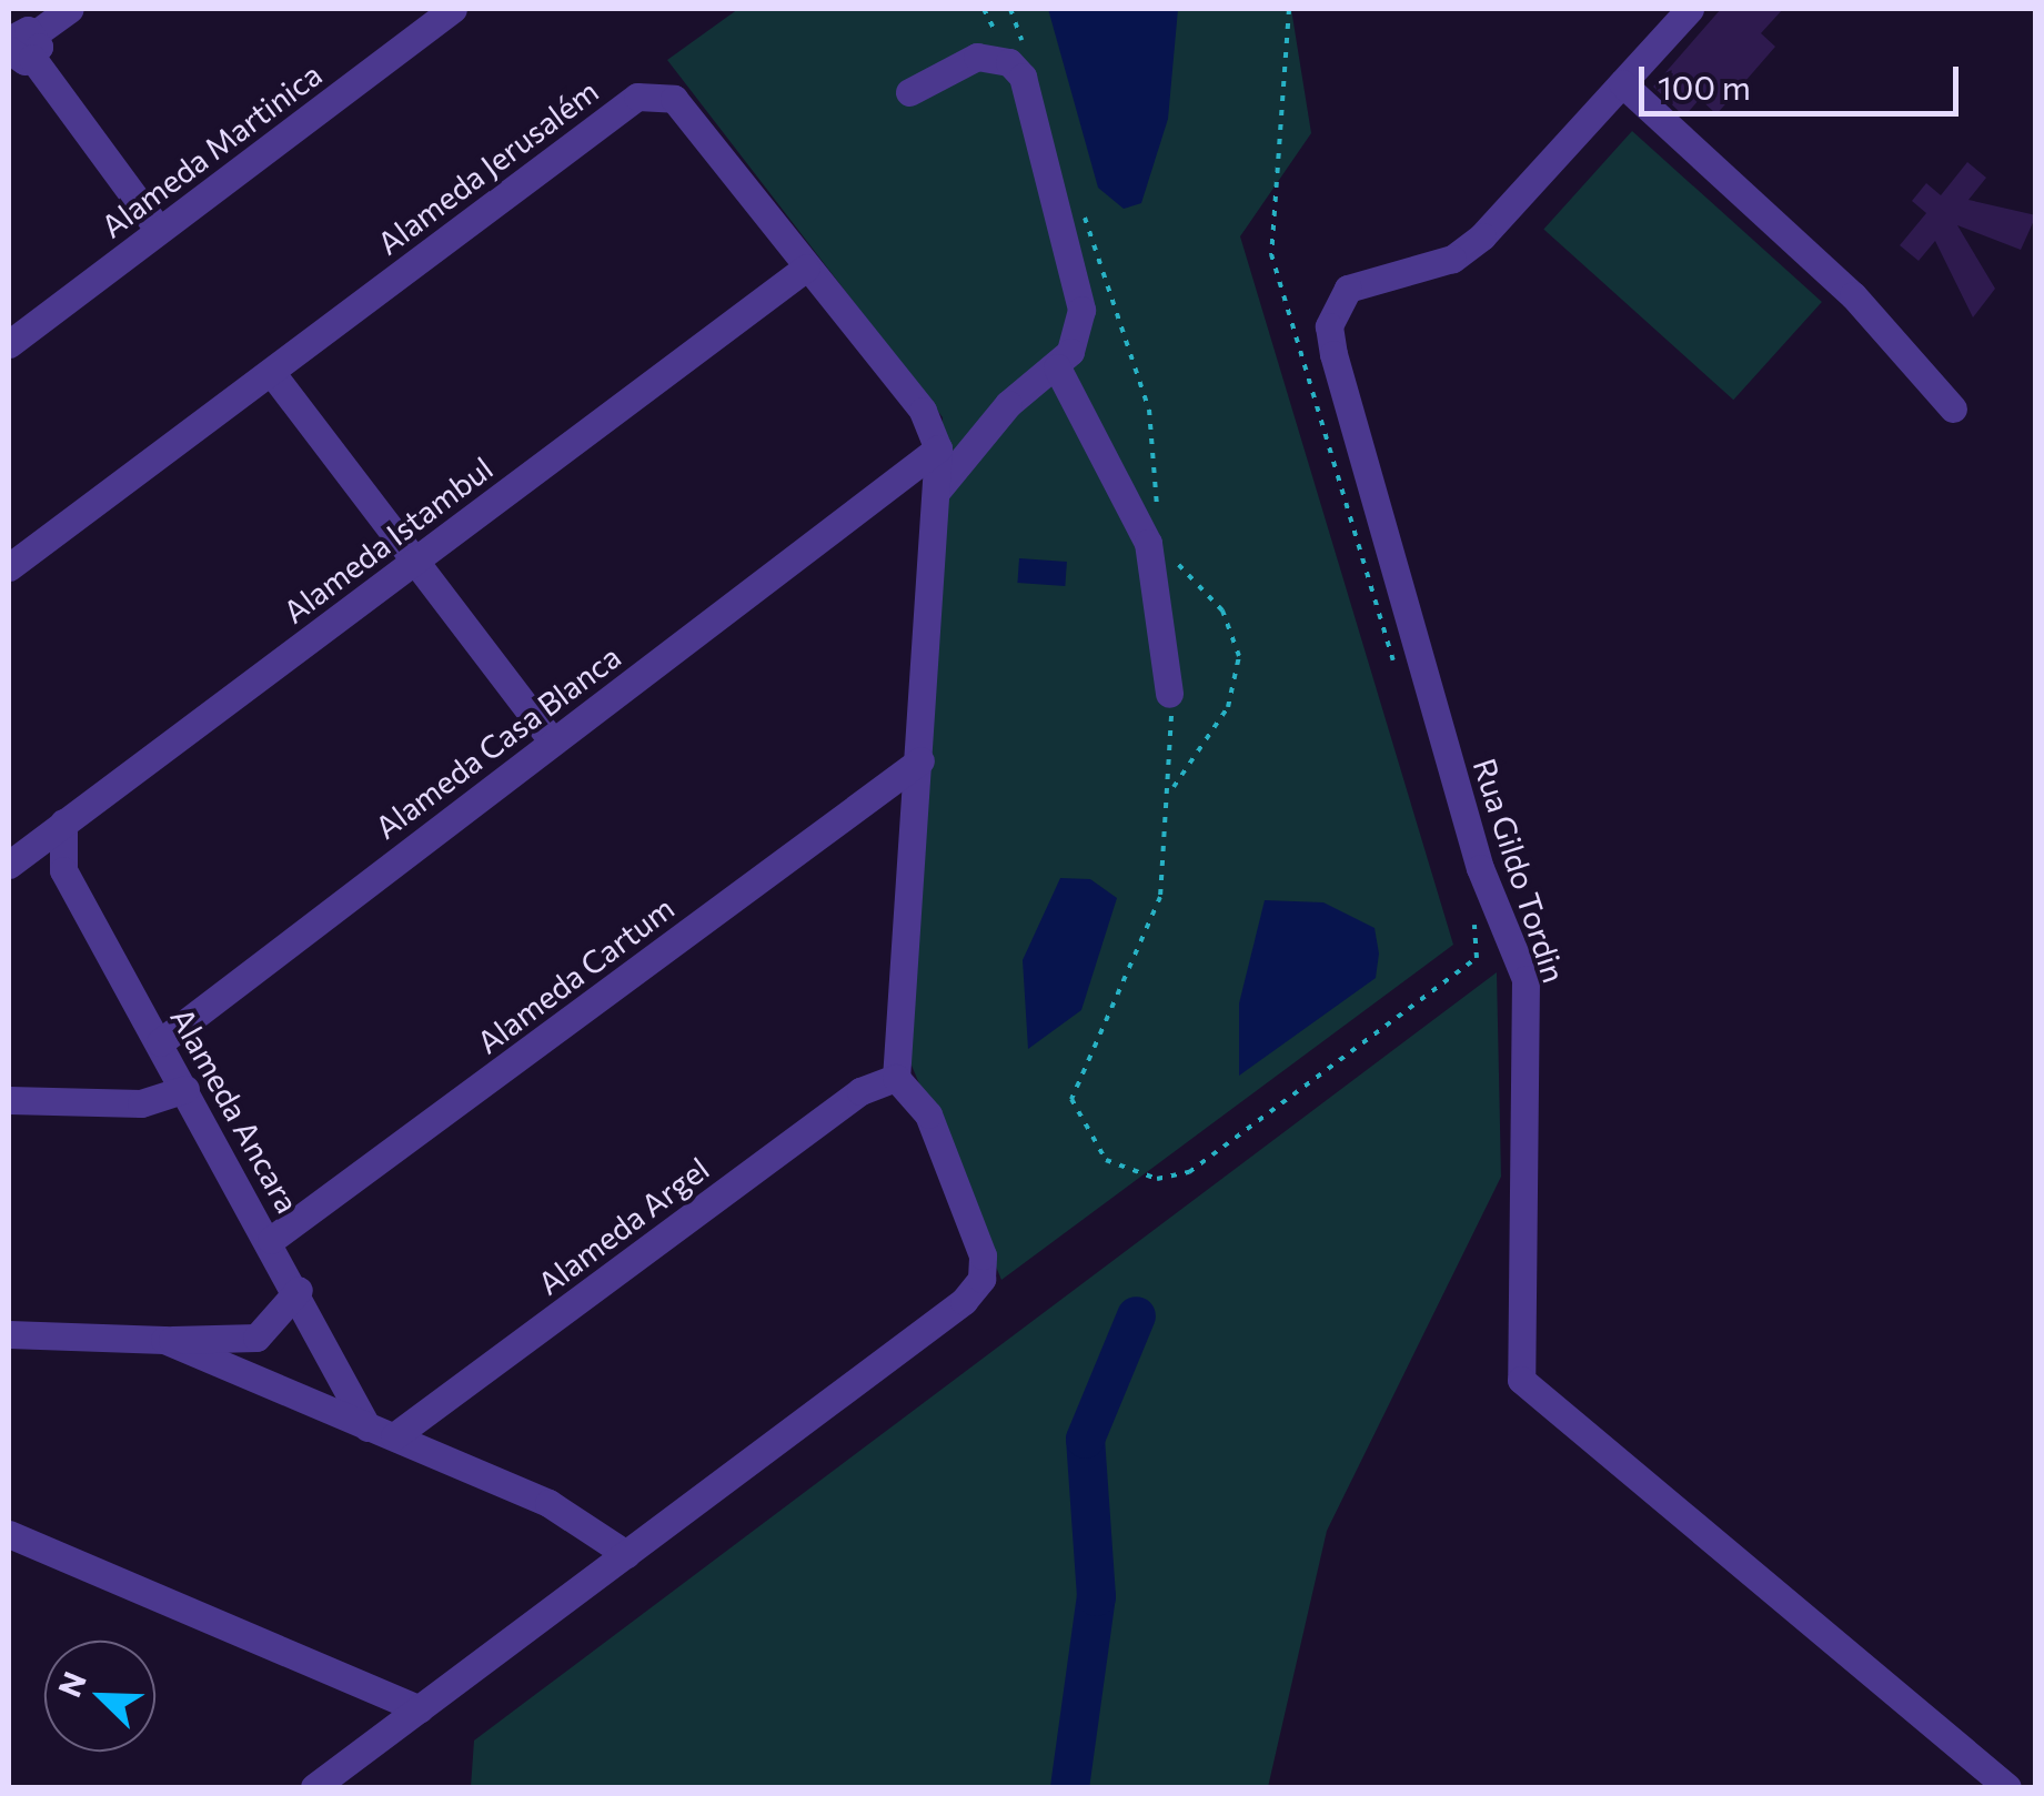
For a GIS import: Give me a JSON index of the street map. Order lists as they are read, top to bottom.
{
  "streets": {
    "street": [
      "Alameda Martinica",
      "Alameda Jerusalém",
      "Alameda Istambul",
      "Alameda Casa Blanca",
      "Rua Gildo Tordin",
      "Alameda Cartum",
      "Alameda Ancara",
      "Alameda Argel"
    ]
  },
  "crossings": [
    ["Alameda Jerusalém", "Alameda Istambul"],
    ["Alameda Jerusalém", "Alameda Casa Blanca"],
    ["Alameda Jerusalém", "Alameda Cartum"],
    ["Alameda Jerusalém", "Alameda Argel"],
    ["Alameda Istambul", "Alameda Ancara"],
    ["Alameda Casa Blanca", "Alameda Ancara"],
    ["Alameda Cartum", "Alameda Ancara"],
    ["Alameda Ancara", "Alameda Argel"]
  ],
  "scale_bar": "100 m",
  "north": "top left"
}
